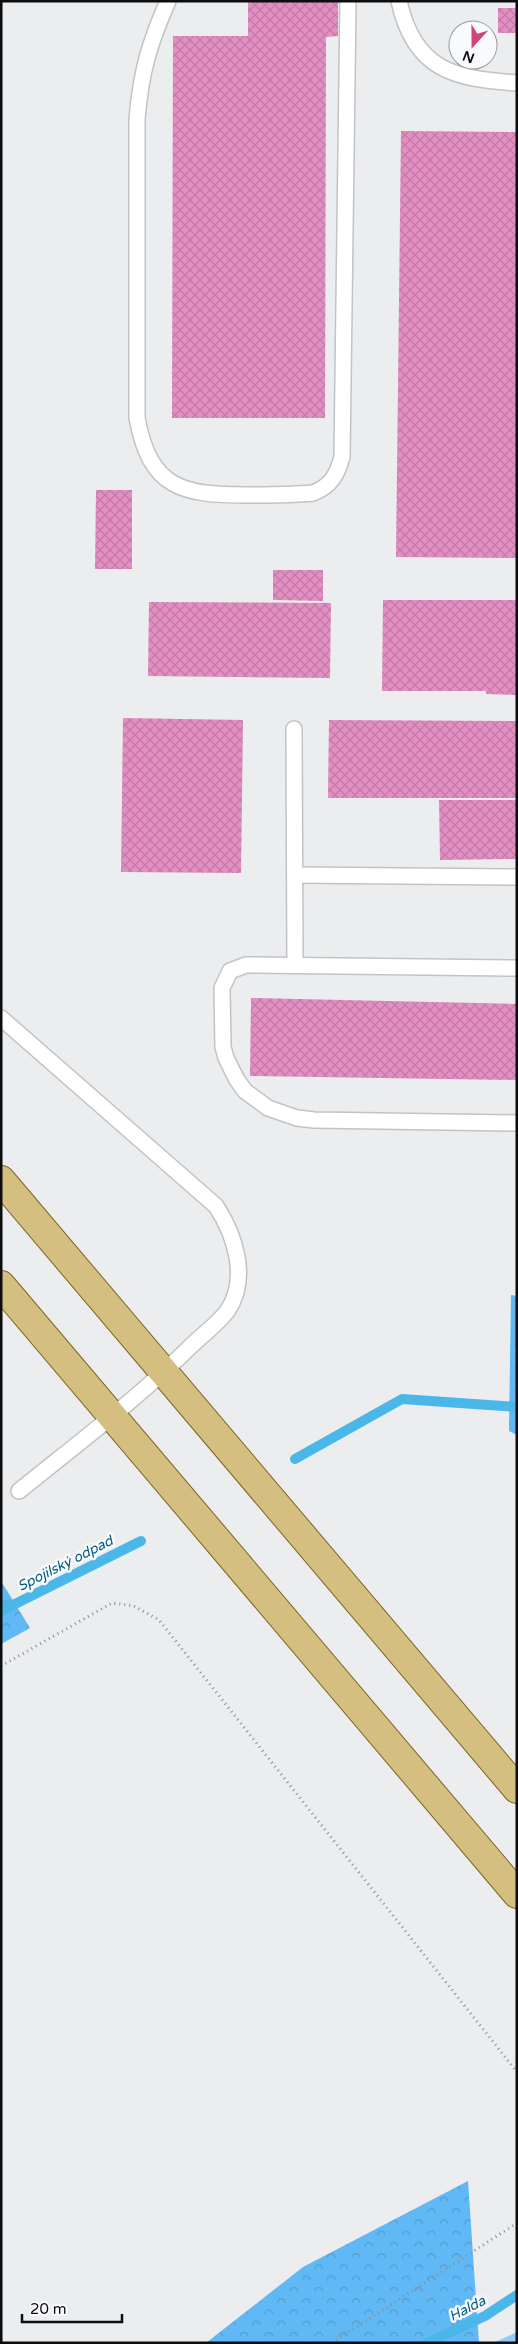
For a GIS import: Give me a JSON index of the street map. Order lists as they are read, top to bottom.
{
  "water": ["Spojilský odpad", "Halda"],
  "scale_bar": "20 m",
  "north": "bottom"
}
